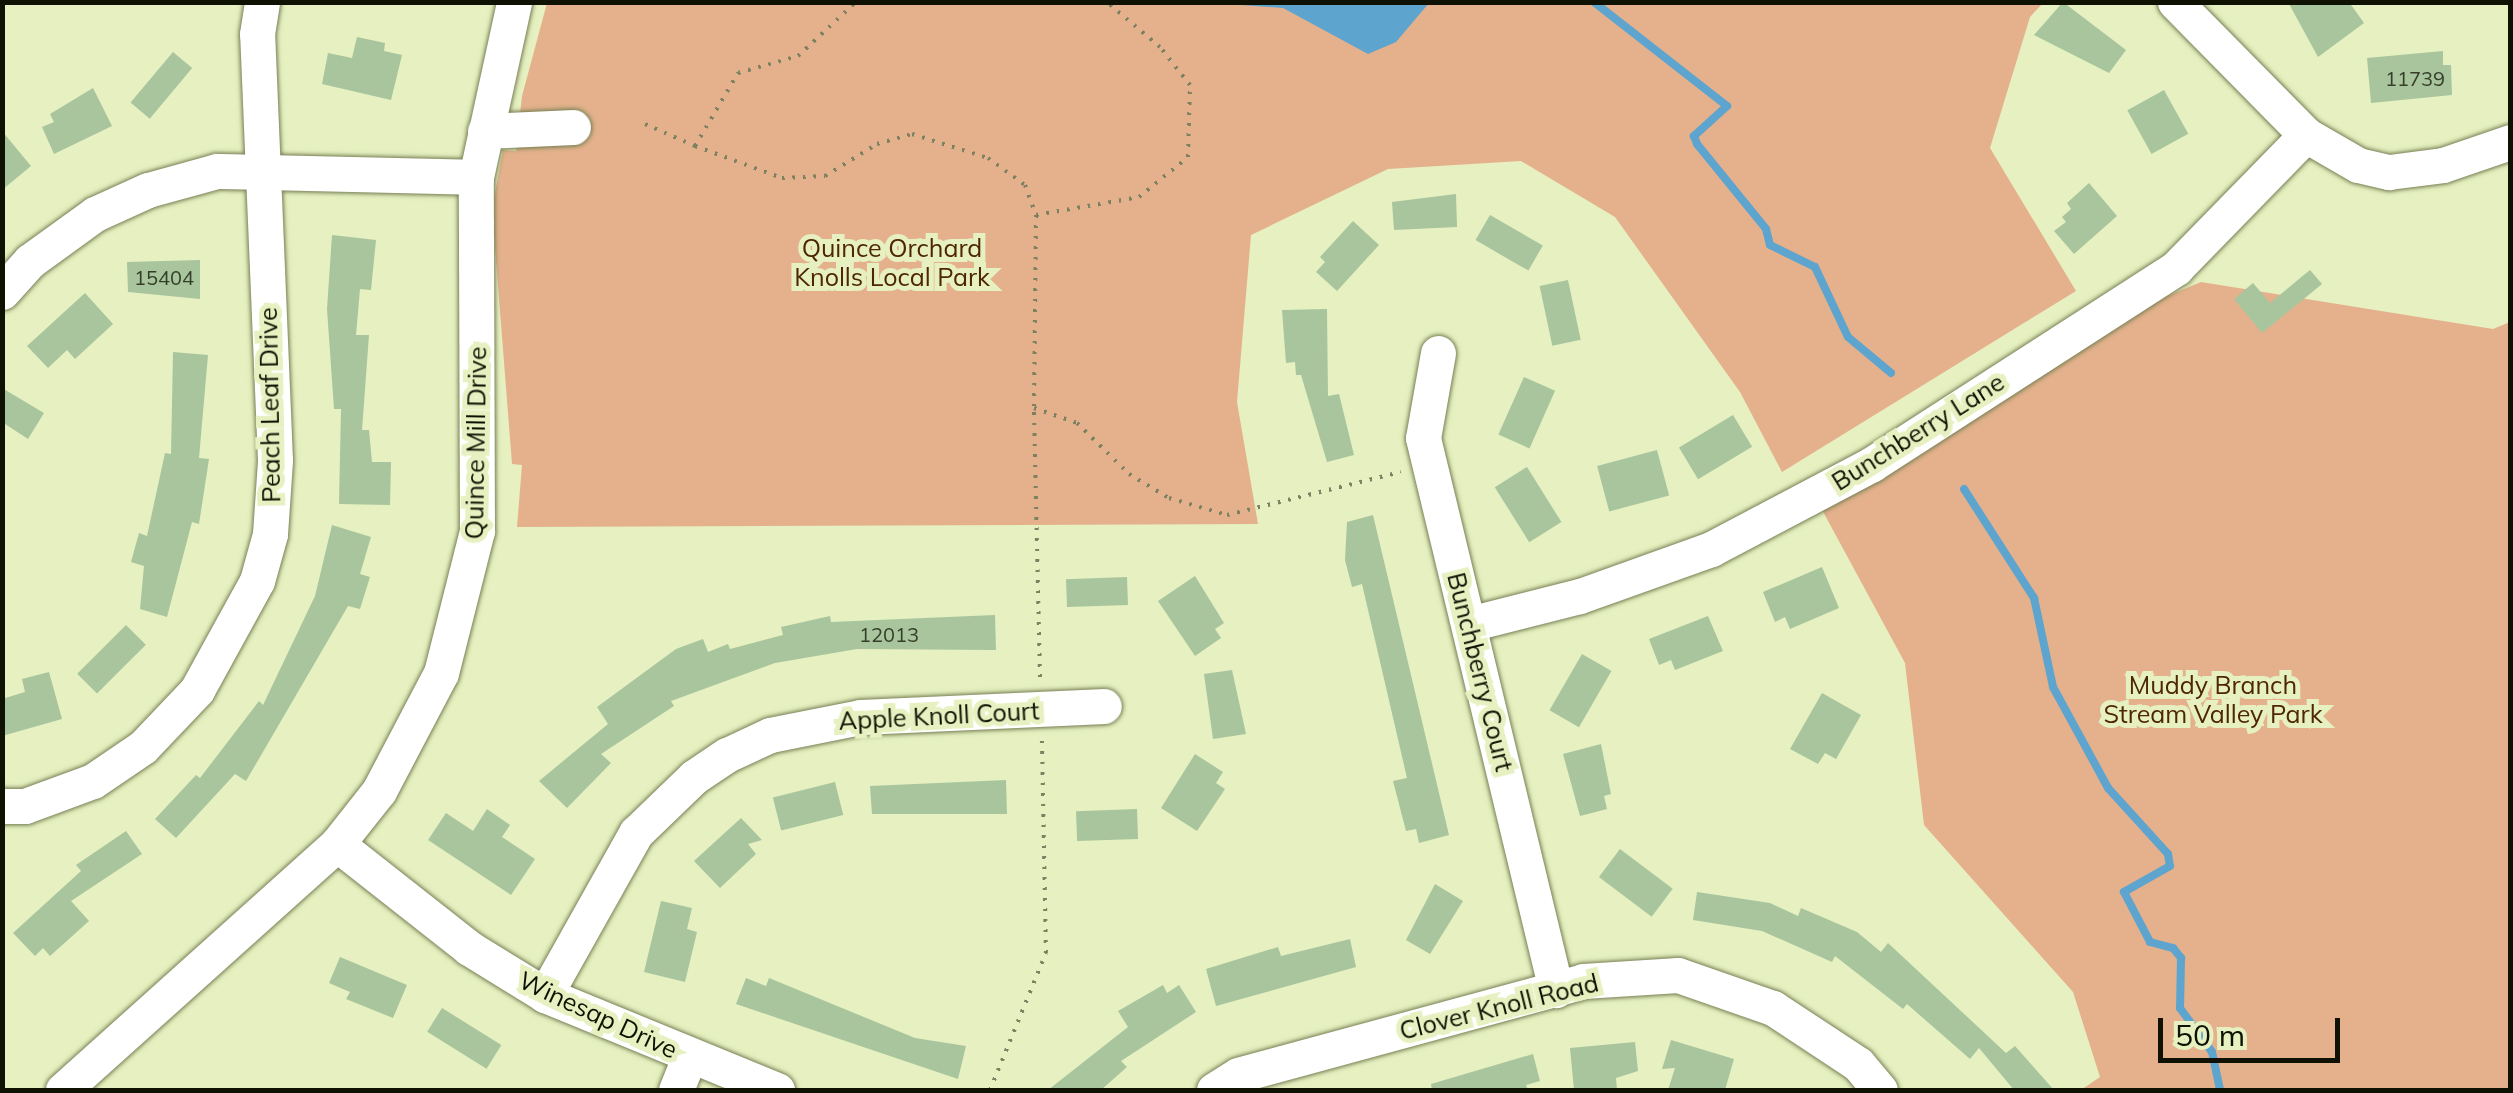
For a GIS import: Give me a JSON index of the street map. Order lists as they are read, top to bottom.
{
  "streets": {
    "street": [
      "Peach Leaf Drive",
      "Bunchberry Lane",
      "Quince Mill Drive",
      "Bunchberry Court",
      "Apple Knoll Court",
      "Clover Knoll Road",
      "Winesap Drive"
    ]
  },
  "crossings": [
    ["Bunchberry Lane", "Bunchberry Court"],
    ["Quince Mill Drive", "Winesap Drive"],
    ["Bunchberry Court", "Clover Knoll Road"],
    ["Apple Knoll Court", "Winesap Drive"]
  ],
  "parks": ["Quince Orchard Knolls Local Park", "Muddy Branch Stream Valley Park"],
  "house_numbers": ["11739", "15404", "12013"],
  "scale_bar": "50 m"
}
